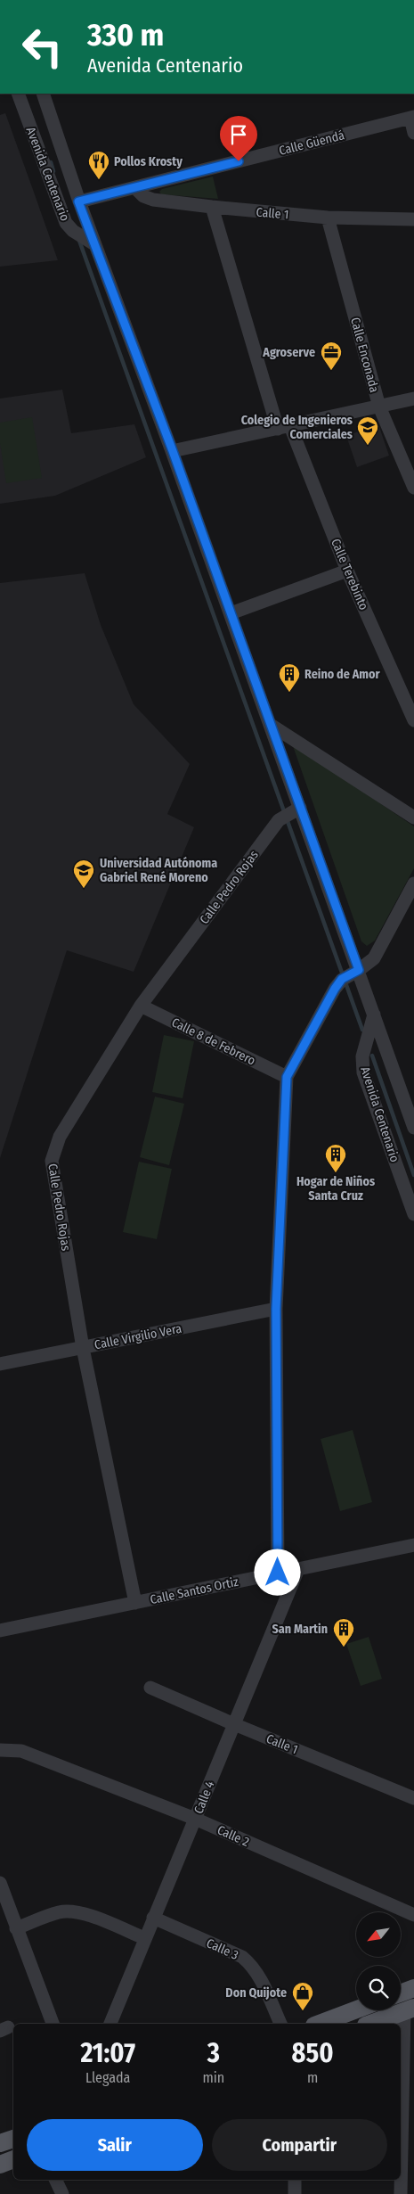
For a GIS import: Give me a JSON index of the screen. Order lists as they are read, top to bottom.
{
  "streets": {
    "street": [
      "Calle Güendá",
      "Avenida Centenario",
      "Calle 1",
      "Calle Enconada",
      "Calle Terebinto",
      "Calle Pedro Rojas",
      "Calle 8 de Febrero",
      "Calle Virgilio Vera",
      "Calle Santos Ortiz",
      "Calle 4",
      "Calle 2",
      "Calle 3"
    ]
  },
  "crossings": [
    ["Calle Güendá", "Avenida Centenario"],
    ["Calle Güendá", "Calle 1"],
    ["Avenida Centenario", "Calle Pedro Rojas"],
    ["Calle 1", "Calle Enconada"],
    ["Calle 1", "Calle Terebinto"],
    ["Calle 1", "Calle 4"],
    ["Calle Pedro Rojas", "Calle 8 de Febrero"],
    ["Calle Pedro Rojas", "Calle Virgilio Vera"],
    ["Calle Pedro Rojas", "Calle Santos Ortiz"],
    ["Calle Santos Ortiz", "Calle 4"],
    ["Calle 4", "Calle 2"],
    ["Calle 4", "Calle 3"]
  ],
  "places": {
    "restaurant": ["Pollos Krosty"],
    "office": ["Agroserve"],
    "school or university": ["Colegio de Ingenieros Comerciales", "Universidad Autónoma Gabriel René Moreno"],
    "building": ["Reino de Amor", "Hogar de Niños Santa Cruz", "San Martin"],
    "shop": ["Don Quijote"]
  },
  "north": "bottom left",
  "page": {
    "turn": ["330 m", "Avenida Centenario"],
    "eta": [
      "21:07",
      "Llegada",
      "3",
      "min",
      "850",
      "m"
    ],
    "buttons": ["Salir", "Compartir"]
  }
}
